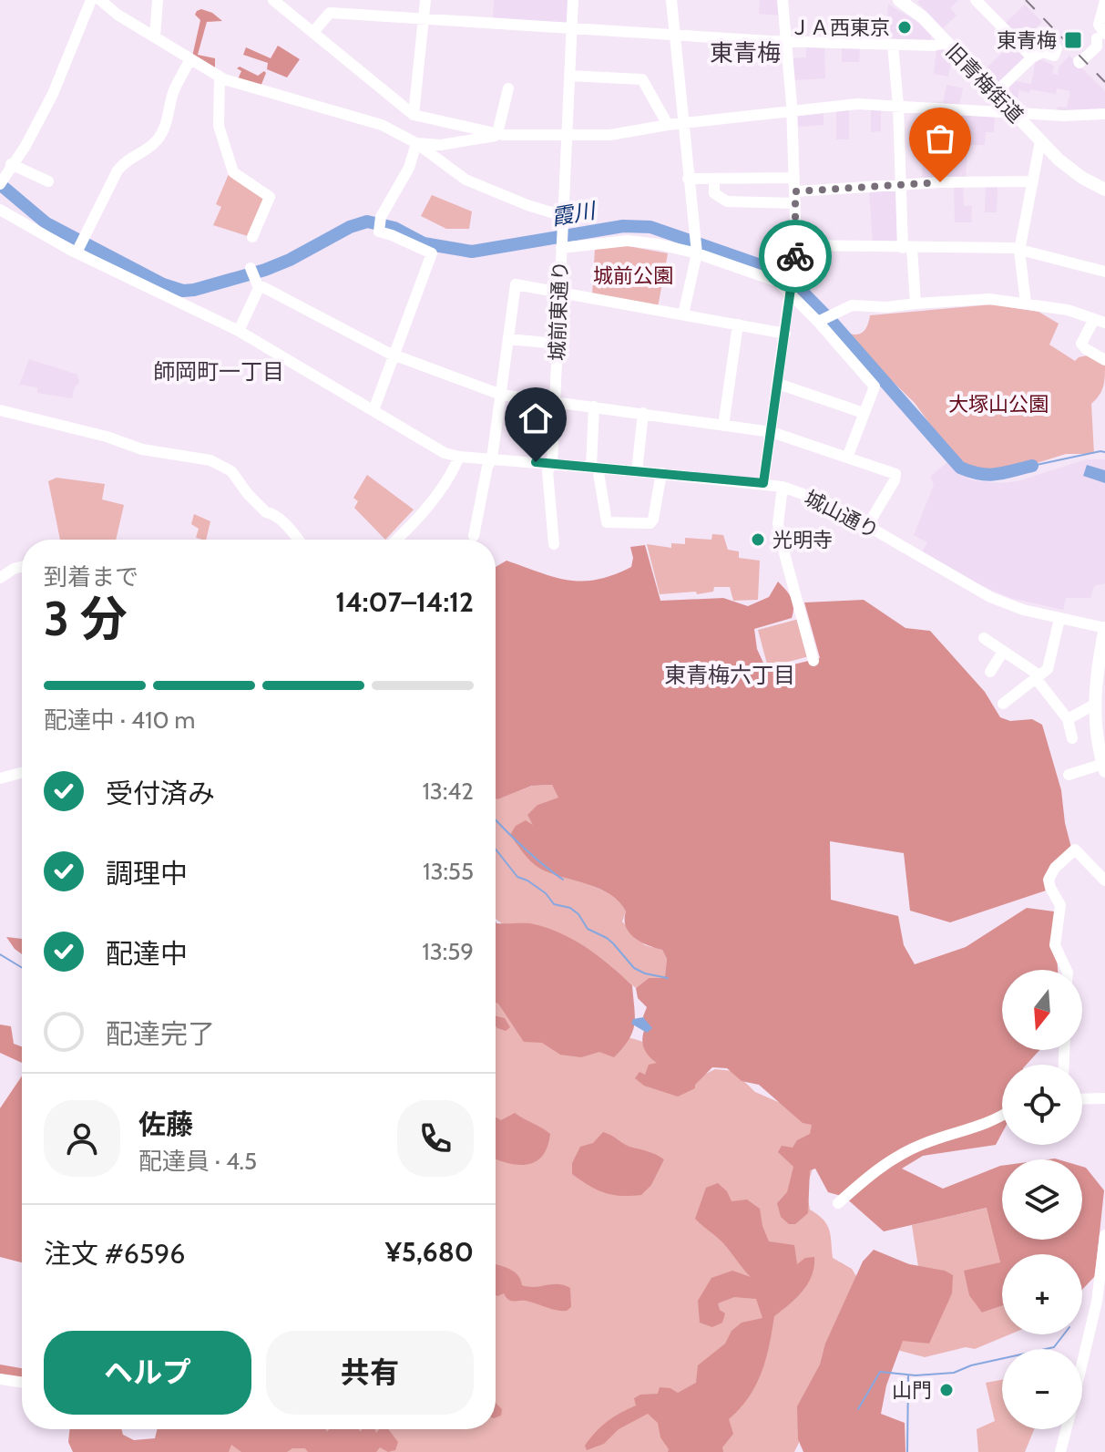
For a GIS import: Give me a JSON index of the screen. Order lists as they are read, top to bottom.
{
  "streets": {
    "main road": ["旧青梅街道"],
    "street": ["城前東通り", "城山通り"]
  },
  "crossings": [
    ["城前東通り", "城山通り"]
  ],
  "districts": ["東青梅", "師岡町一丁目", "東青梅六丁目"],
  "water": ["霞川"],
  "parks": ["城前公園", "大塚山公園"],
  "places": {
    "other": ["ＪＡ西東京", "光明寺", "山門"],
    "transit": ["東青梅"]
  },
  "north": "bottom",
  "page": {
    "heading": ["3 分", "到着まで", "14:07–14:12"],
    "panel": [
      "佐藤",
      "配達員 · 4.5",
      "注文 #6596",
      "¥5,680"
    ],
    "bar": "配達中 · 410 m",
    "list": [
      ["受付済み", "13:42"],
      ["調理中", "13:55"],
      ["配達中", "13:59"],
      "配達完了"
    ],
    "map_buttons": ["+", "−"],
    "buttons": ["ヘルプ", "共有"]
  }
}
